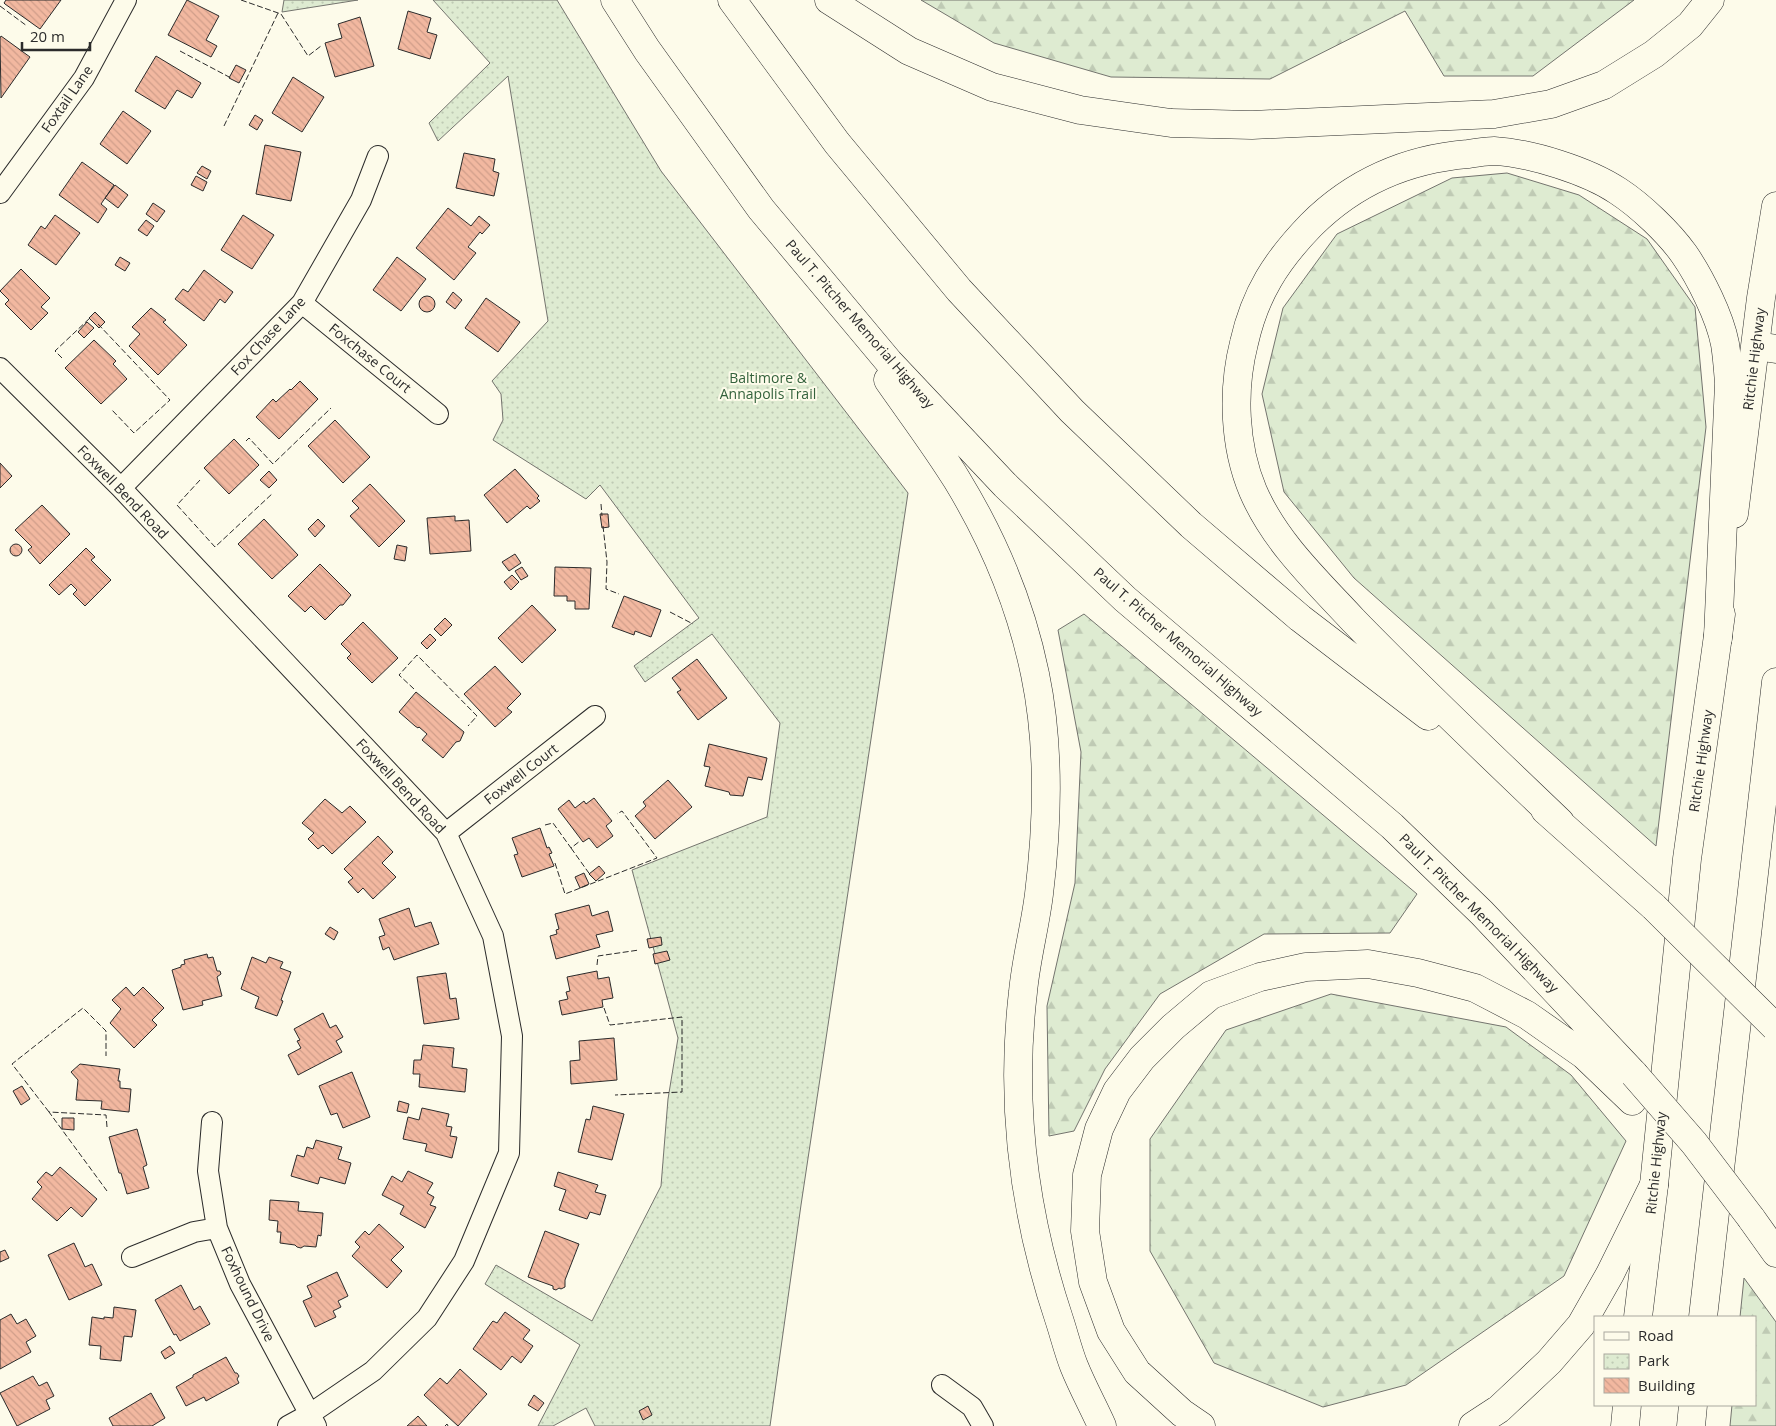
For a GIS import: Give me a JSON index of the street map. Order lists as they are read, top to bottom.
{
  "streets": {
    "main road": ["Paul T. Pitcher Memorial Highway", "Ritchie Highway"],
    "street": [
      "Foxtail Lane",
      "Fox Chase Lane",
      "Foxchase Court",
      "Foxwell Bend Road",
      "Foxwell Court",
      "Foxhound Drive"
    ]
  },
  "crossings": [
    ["Fox Chase Lane", "Foxchase Court"],
    ["Fox Chase Lane", "Foxwell Bend Road"],
    ["Foxwell Bend Road", "Foxwell Court"],
    ["Foxwell Bend Road", "Foxhound Drive"]
  ],
  "parks": ["Baltimore & Annapolis Trail"],
  "legend": ["Road", "Park", "Building"],
  "scale_bar": "20 m"
}
